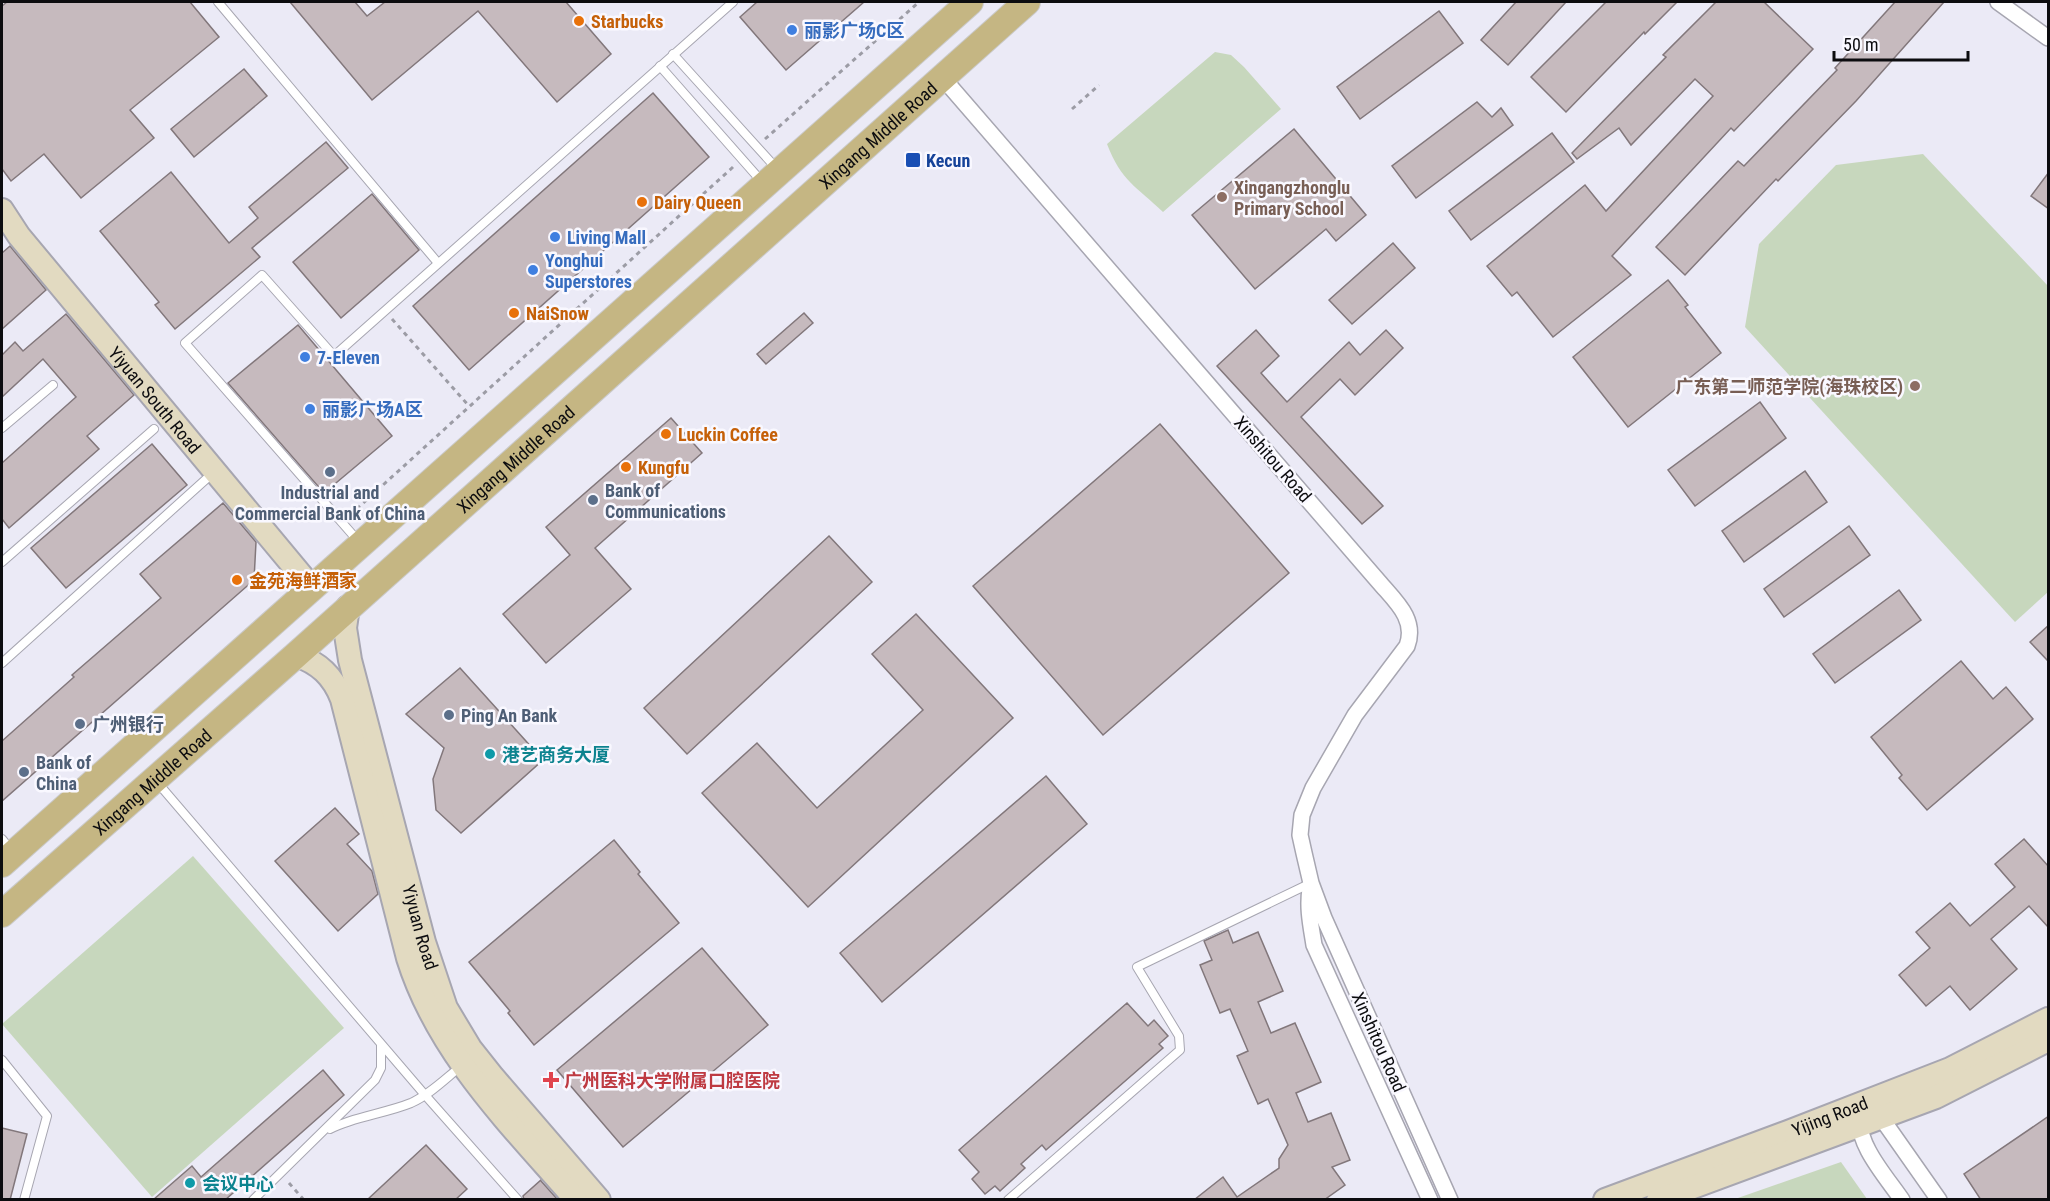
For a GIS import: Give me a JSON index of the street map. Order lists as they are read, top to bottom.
{
  "streets": {
    "main road": ["Xingang Middle Road"],
    "street": [
      "Yiyuan South Road",
      "Xinshitou Road",
      "Yiyuan Road",
      "Yijing Road"
    ]
  },
  "crossings": [
    ["Xingang Middle Road", "Yiyuan South Road"],
    ["Xingang Middle Road", "Xinshitou Road"],
    ["Xingang Middle Road", "Yiyuan Road"]
  ],
  "places": {
    "other": [
      "Starbucks",
      "丽影广场C区",
      "Xingangzhonglu Primary School",
      "Dairy Queen",
      "Living Mall",
      "Yonghui Superstores",
      "NaiSnow",
      "7-Eleven",
      "广东第二师范学院(海珠校区)",
      "丽影广场A区",
      "Luckin Coffee",
      "Kungfu",
      "Industrial and Commercial Bank of China",
      "Bank of Communications",
      "金苑海鲜酒家",
      "Ping An Bank",
      "广州银行",
      "港艺商务大厦",
      "Bank of China",
      "会议中心"
    ],
    "transit": ["Kecun"],
    "health": ["广州医科大学附属口腔医院"]
  },
  "scale_bar": "50 m"
}
